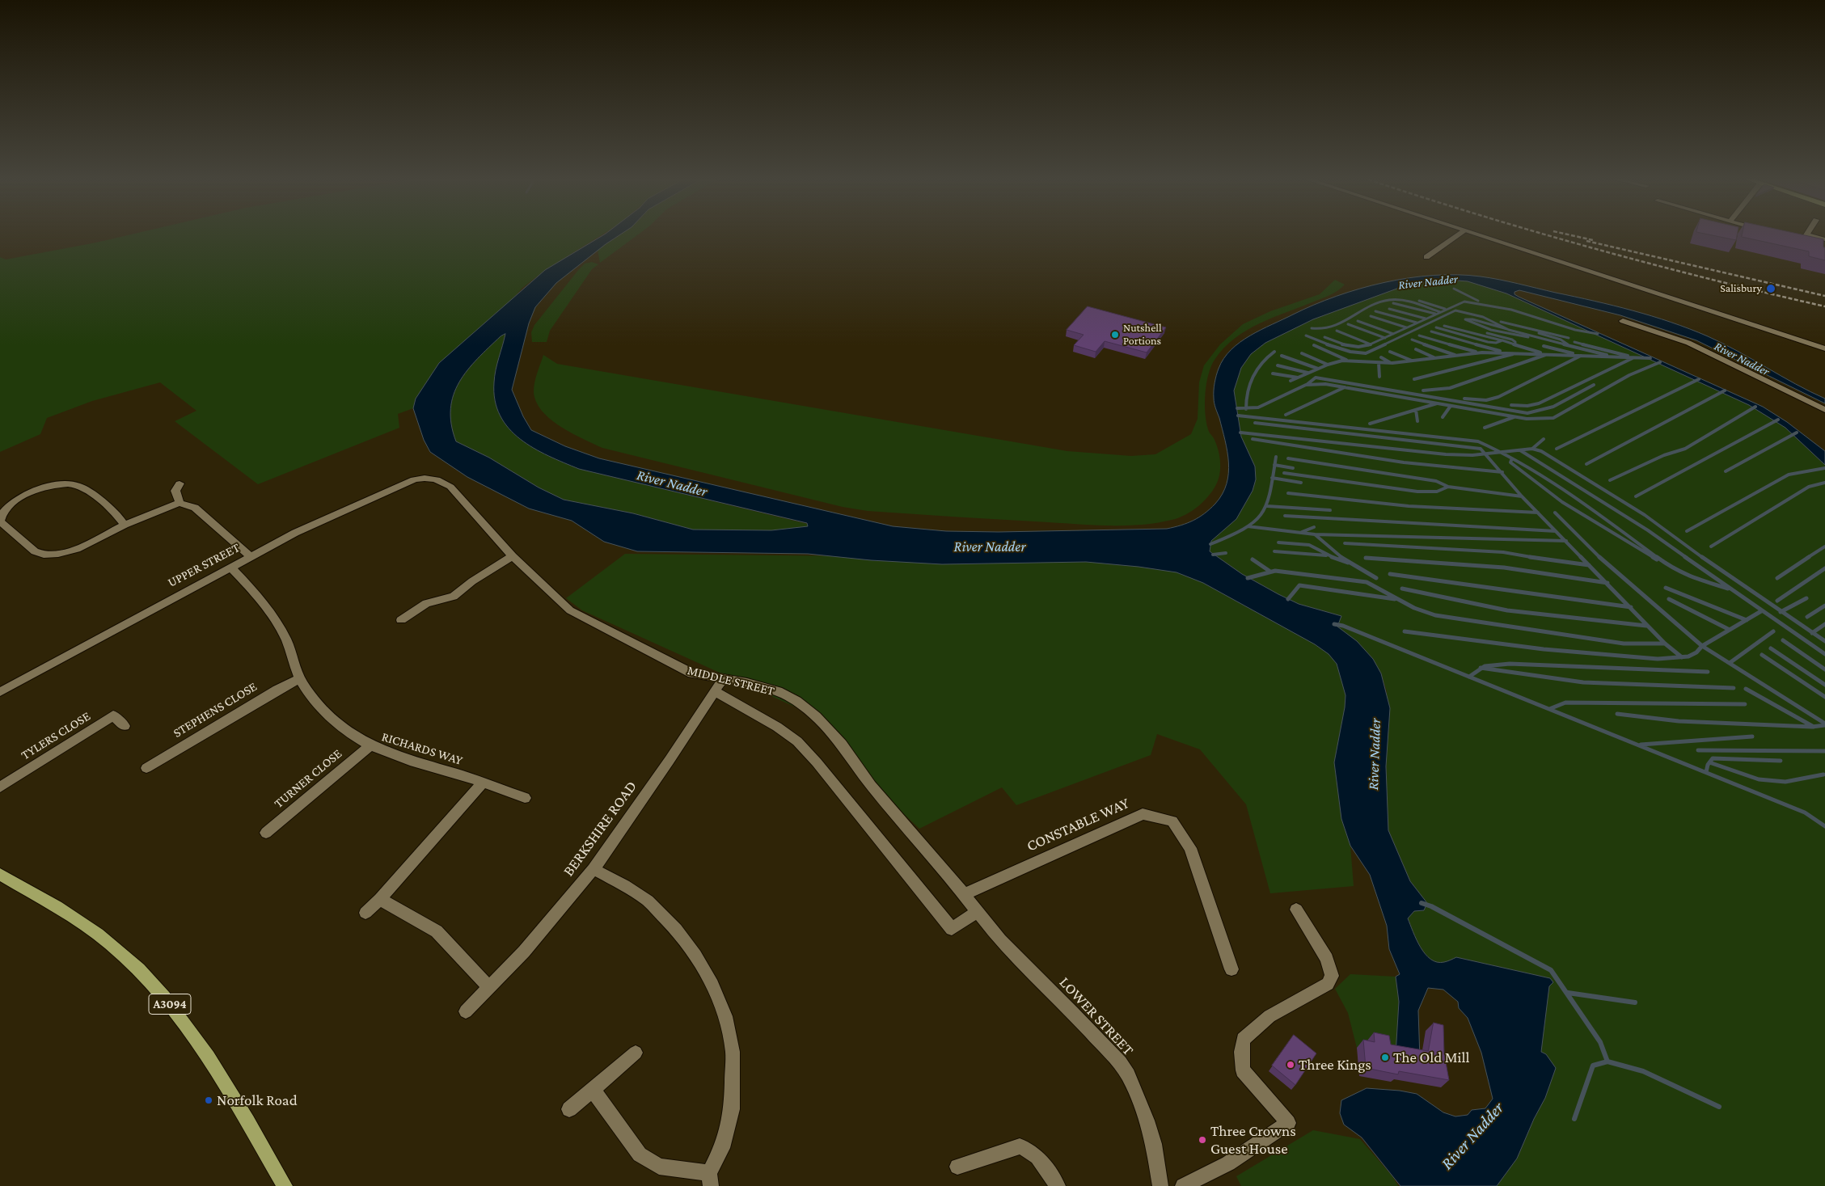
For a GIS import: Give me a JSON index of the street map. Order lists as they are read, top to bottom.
{
  "streets": {
    "main road": ["A3094"],
    "street": [
      "UPPER STREET",
      "MIDDLE STREET",
      "STEPHENS CLOSE",
      "TYLERS CLOSE",
      "RICHARDS WAY",
      "TURNER CLOSE",
      "CONSTABLE WAY",
      "BERKSHIRE ROAD",
      "LOWER STREET"
    ]
  },
  "crossings": [
    ["UPPER STREET", "MIDDLE STREET"],
    ["UPPER STREET", "RICHARDS WAY"],
    ["MIDDLE STREET", "CONSTABLE WAY"],
    ["MIDDLE STREET", "BERKSHIRE ROAD"],
    ["MIDDLE STREET", "LOWER STREET"],
    ["STEPHENS CLOSE", "RICHARDS WAY"],
    ["RICHARDS WAY", "TURNER CLOSE"],
    ["CONSTABLE WAY", "LOWER STREET"]
  ],
  "water": ["River Nadder"],
  "places": [
    "Salisbury",
    "Nutshell Portions",
    "The Old Mill",
    "Three Kings",
    "Norfolk Road",
    "Three Crowns Guest House"
  ]
}
